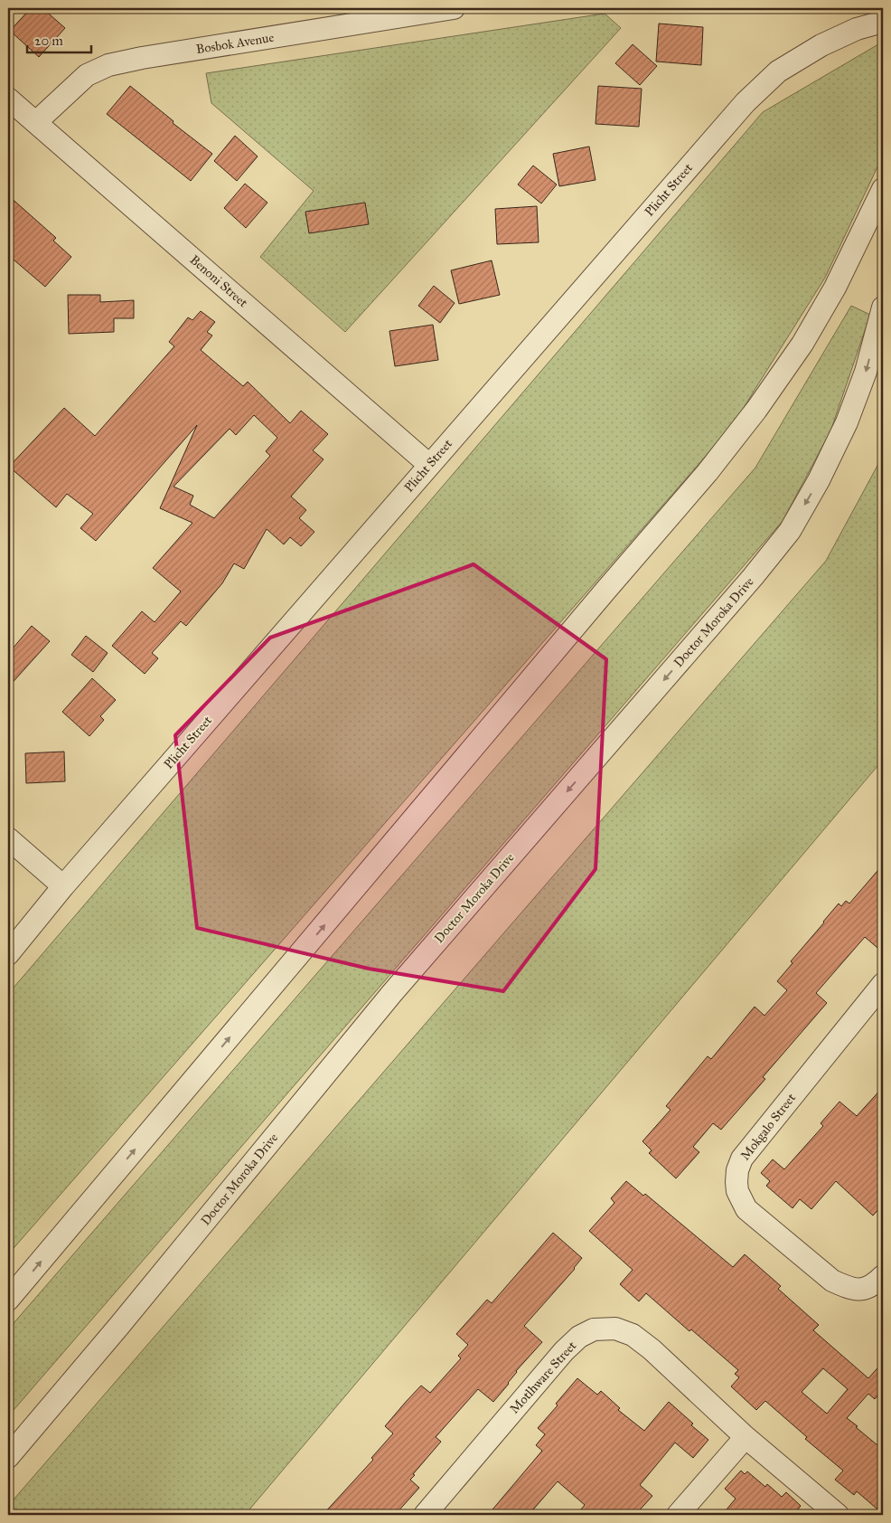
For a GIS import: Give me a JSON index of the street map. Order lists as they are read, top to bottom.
{
  "streets": {
    "street": [
      "Bosbok Avenue",
      "Plicht Street",
      "Benoni Street",
      "Doctor Moroka Drive",
      "Mokgalo Street",
      "Motlhware Street"
    ]
  },
  "crossings": [
    ["Bosbok Avenue", "Benoni Street"],
    ["Plicht Street", "Benoni Street"]
  ],
  "scale_bar": "20 m"
}
